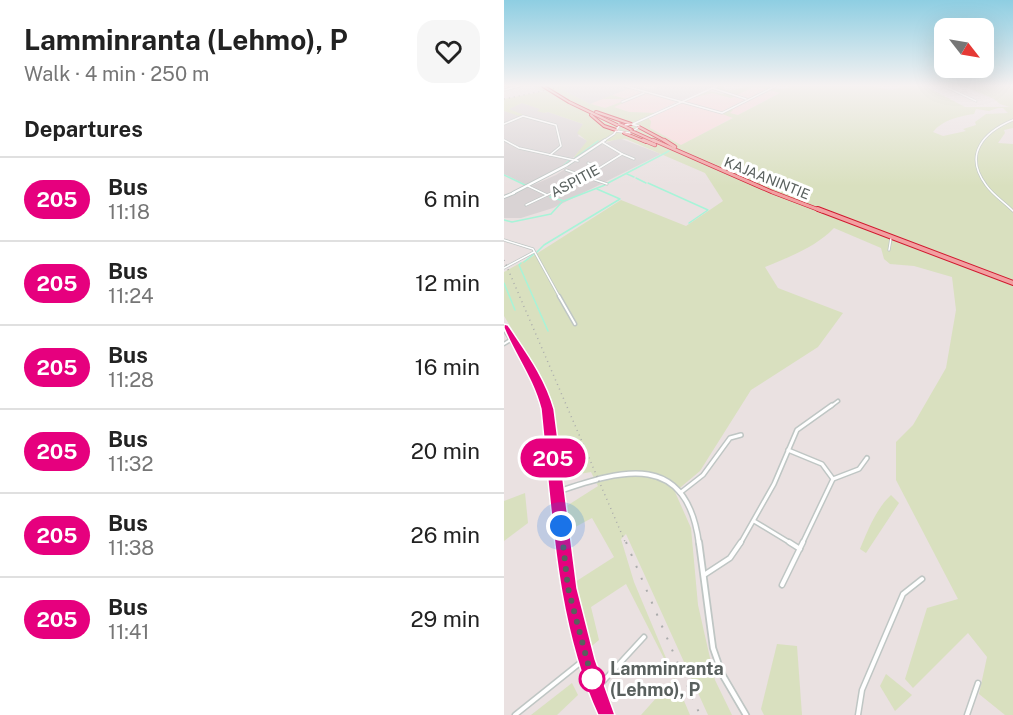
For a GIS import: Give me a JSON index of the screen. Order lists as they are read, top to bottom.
{
  "streets": {
    "highway": ["KAJAANINTIE"],
    "street": ["ASPITIE"]
  },
  "places": ["Lamminranta (Lehmo), P"],
  "lines": ["bus line 205"],
  "north": "bottom right",
  "page": {
    "heading": [
      ["Lamminranta (Lehmo), P", "Walk · 4 min · 250 m"],
      "Departures"
    ],
    "on_map": "205",
    "list": [
      {
        "mark": "205",
        "name": "Bus",
        "note": "11:18",
        "value": "6 min"
      },
      {
        "mark": "205",
        "name": "Bus",
        "note": "11:24",
        "value": "12 min"
      },
      {
        "mark": "205",
        "name": "Bus",
        "note": "11:28",
        "value": "16 min"
      },
      {
        "mark": "205",
        "name": "Bus",
        "note": "11:32",
        "value": "20 min"
      },
      {
        "mark": "205",
        "name": "Bus",
        "note": "11:38",
        "value": "26 min"
      },
      {
        "mark": "205",
        "name": "Bus",
        "note": "11:41",
        "value": "29 min"
      }
    ]
  }
}
